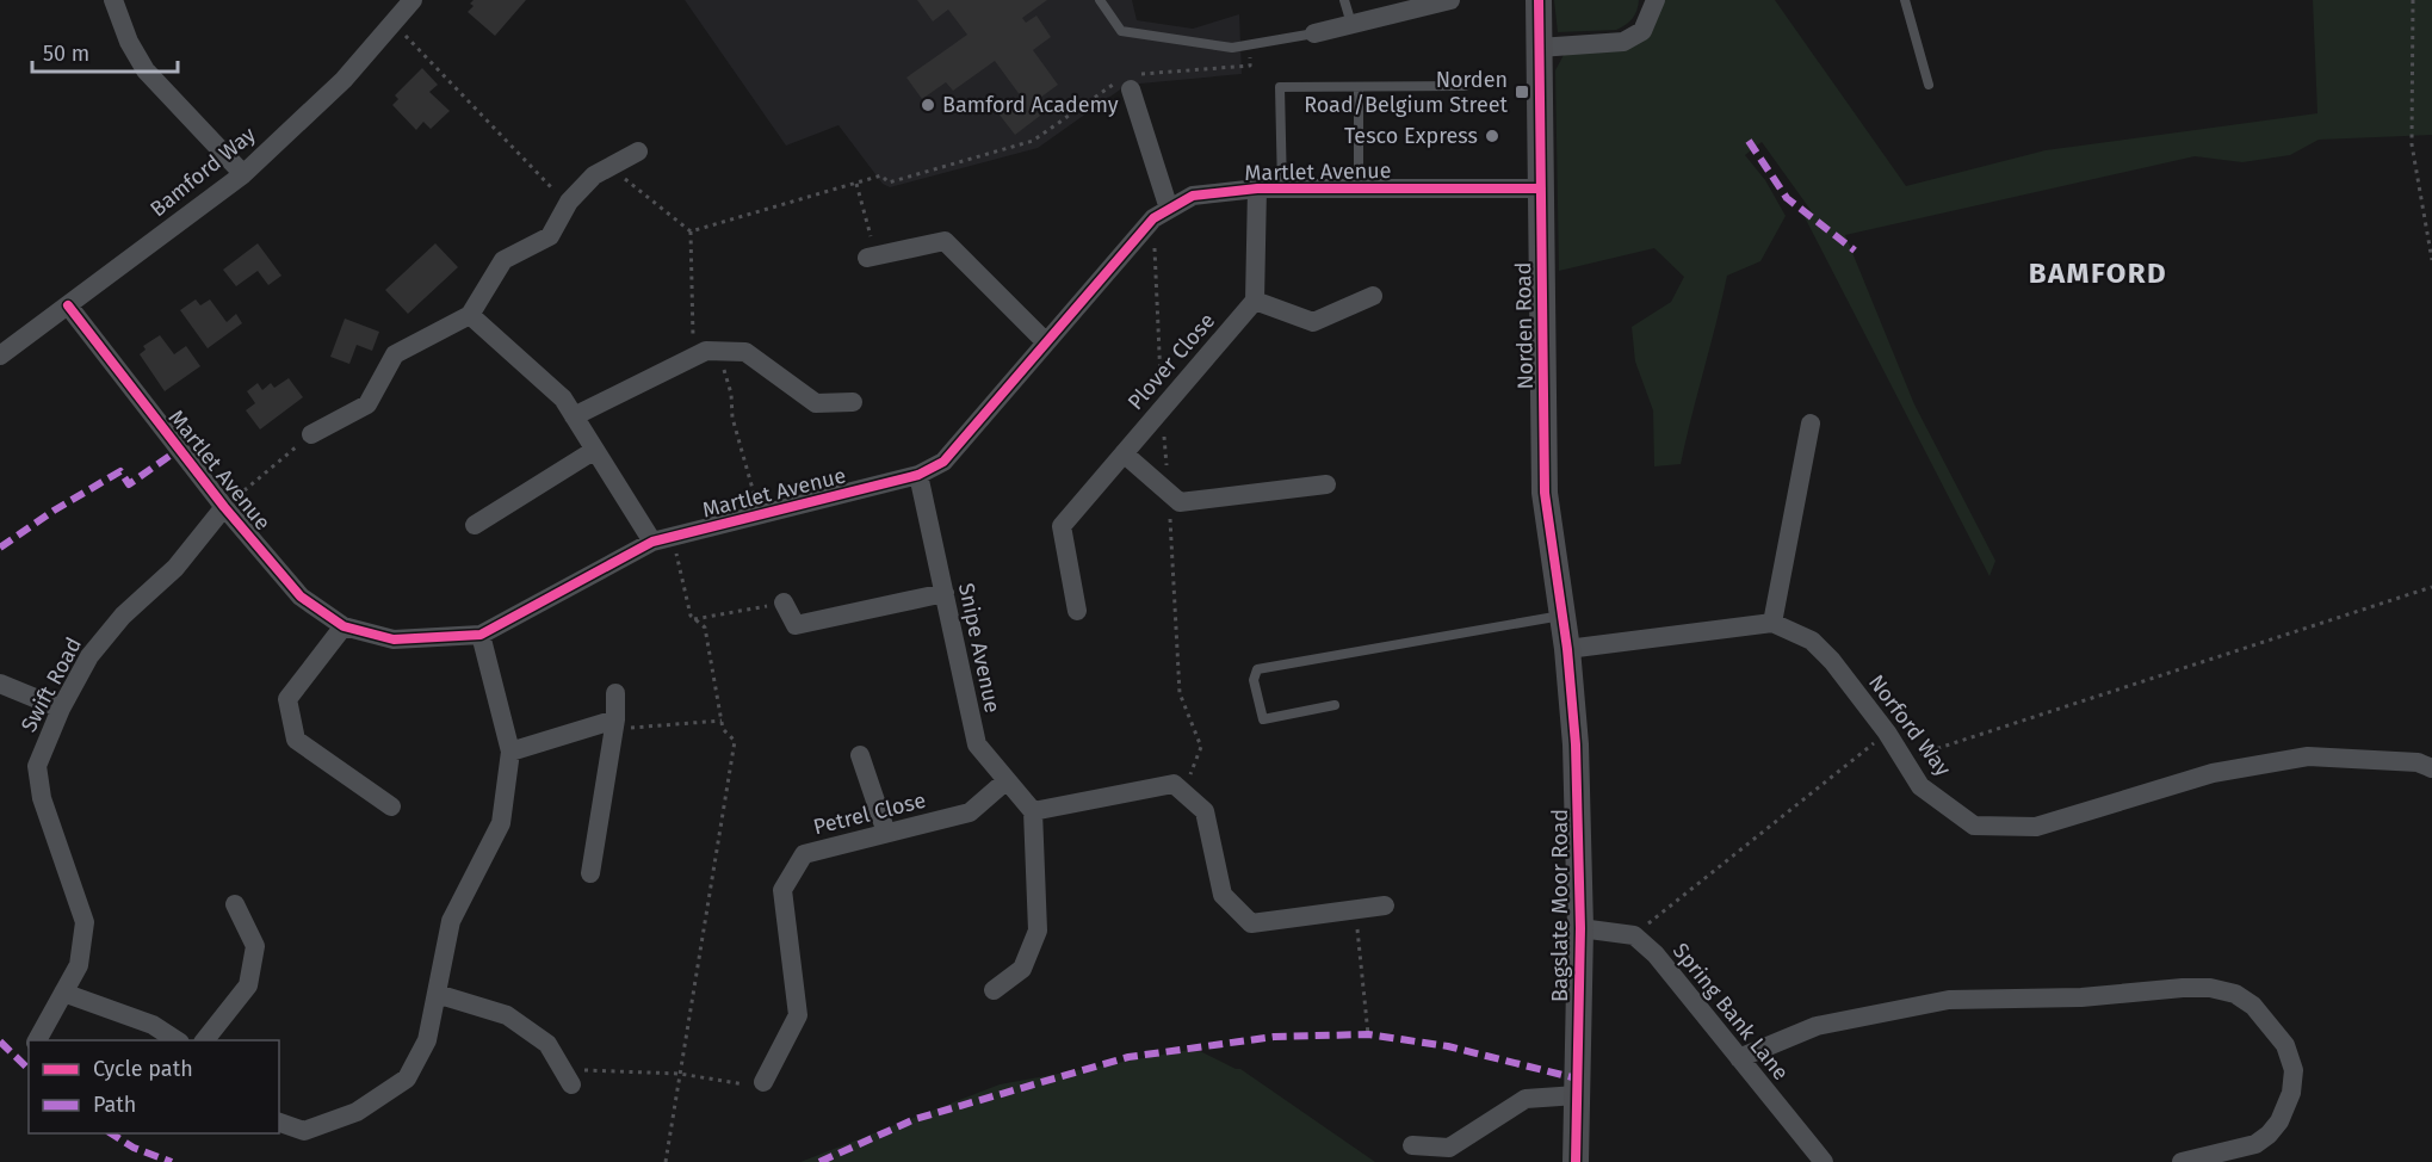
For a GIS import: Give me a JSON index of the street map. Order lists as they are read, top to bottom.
{
  "streets": {
    "street": [
      "Bamford Way",
      "Martlet Avenue",
      "Norden Road",
      "Plover Close",
      "Snipe Avenue",
      "Swift Road",
      "Norford Way",
      "Petrel Close",
      "Bagslate Moor Road",
      "Spring Bank Lane"
    ]
  },
  "crossings": [
    ["Bamford Way", "Martlet Avenue"],
    ["Martlet Avenue", "Norden Road"],
    ["Martlet Avenue", "Snipe Avenue"],
    ["Martlet Avenue", "Swift Road"],
    ["Norden Road", "Bagslate Moor Road"],
    ["Snipe Avenue", "Petrel Close"]
  ],
  "districts": ["BAMFORD"],
  "places": {
    "transit": ["Norden Road/Belgium Street"],
    "other": ["Bamford Academy", "Tesco Express"]
  },
  "legend": ["Cycle path", "Path"],
  "scale_bar": "50 m"
}
